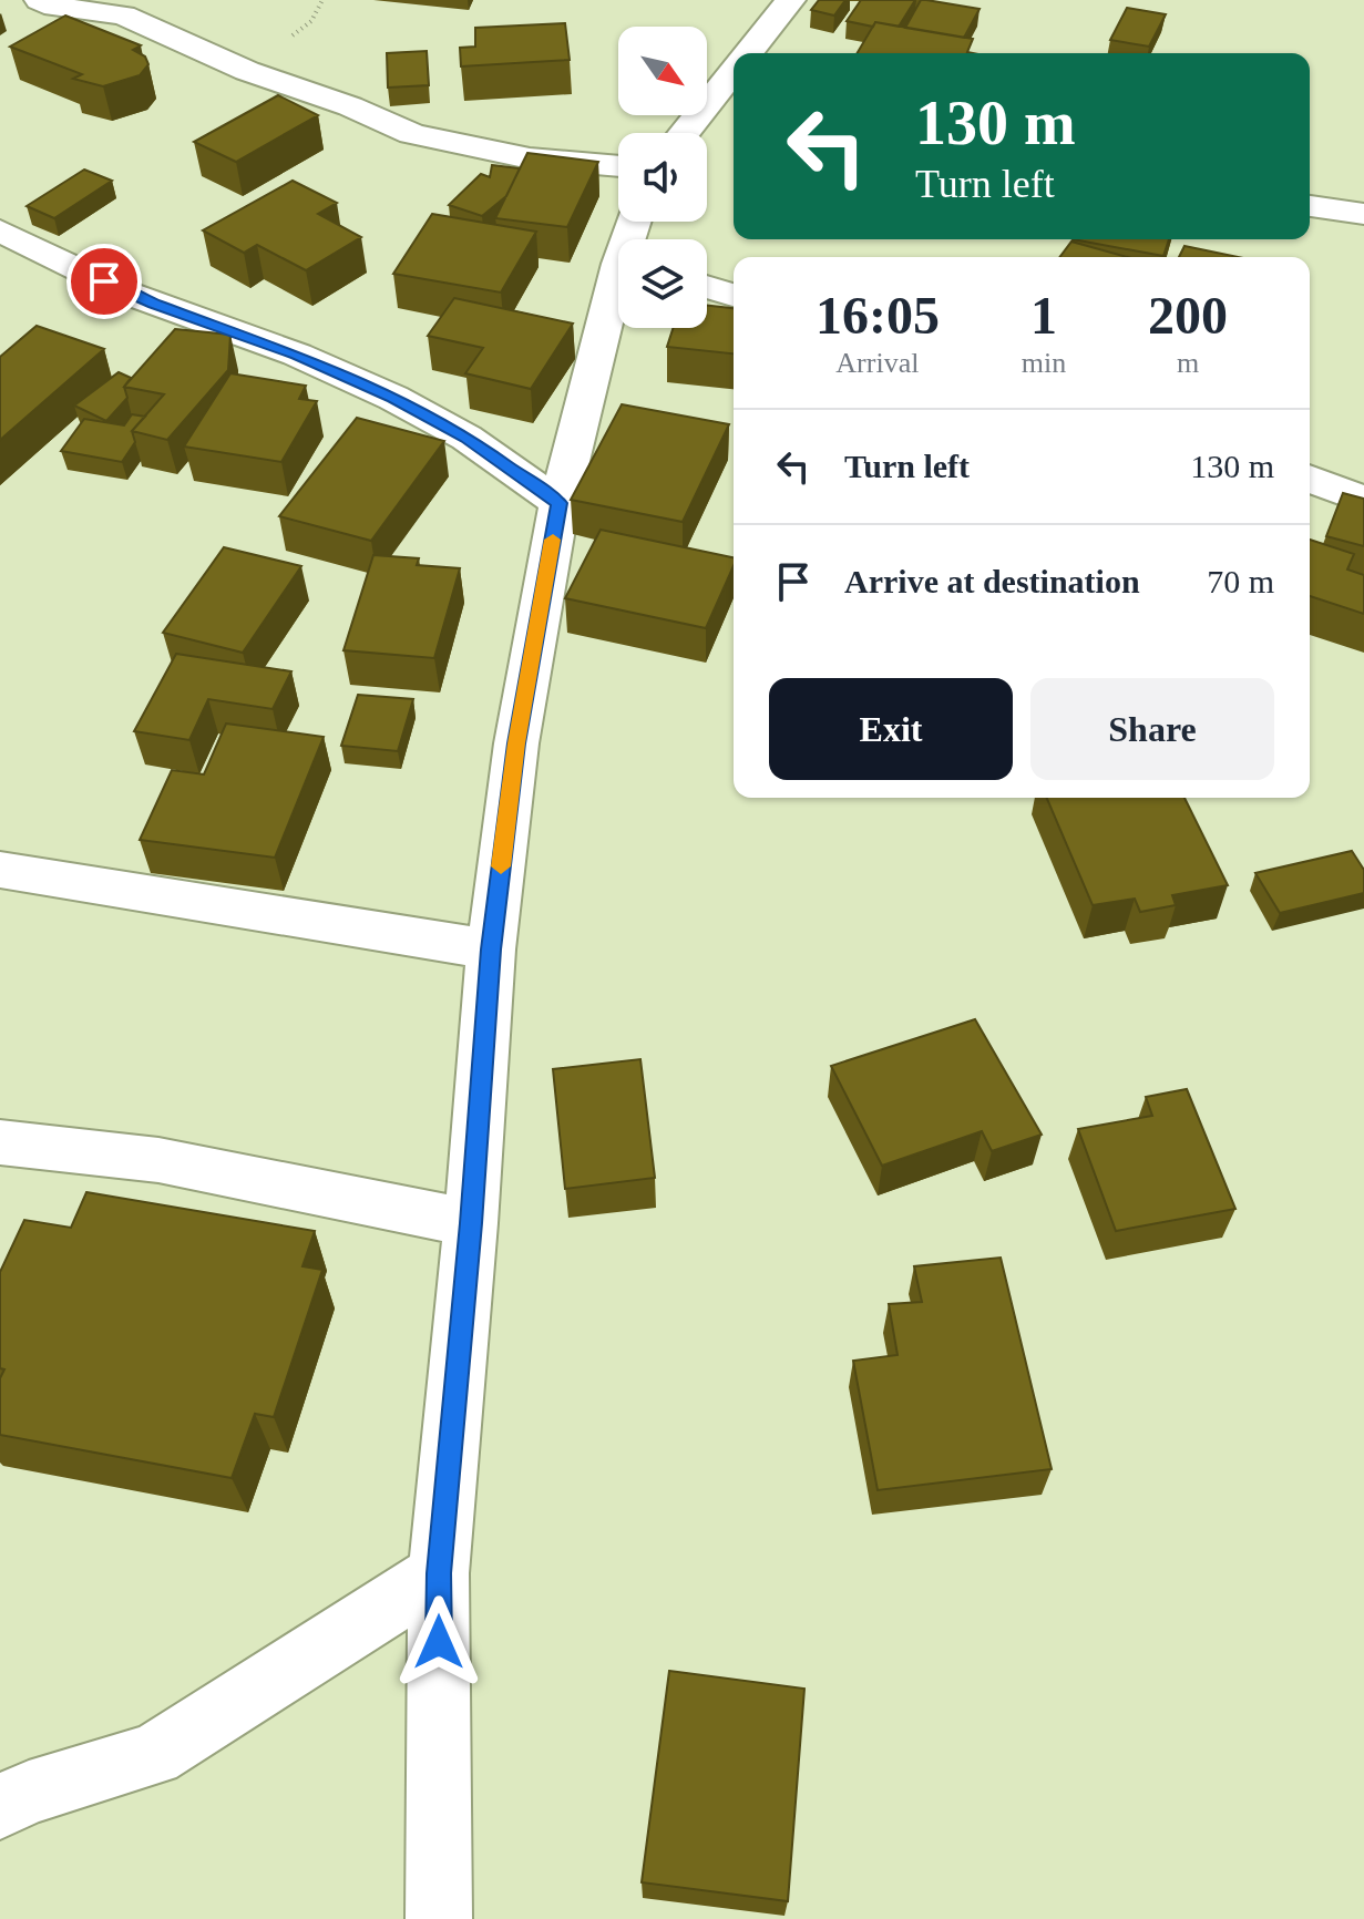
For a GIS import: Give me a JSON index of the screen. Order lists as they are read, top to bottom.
{
  "north": "bottom right",
  "page": {
    "turn": ["130 m", "Turn left"],
    "eta": [
      "16:05",
      "Arrival",
      "1",
      "min",
      "200",
      "m"
    ],
    "list": [
      {
        "name": "Turn left",
        "value": "130 m"
      },
      {
        "name": "Arrive at destination",
        "value": "70 m"
      }
    ],
    "buttons": ["Exit", "Share"]
  }
}
